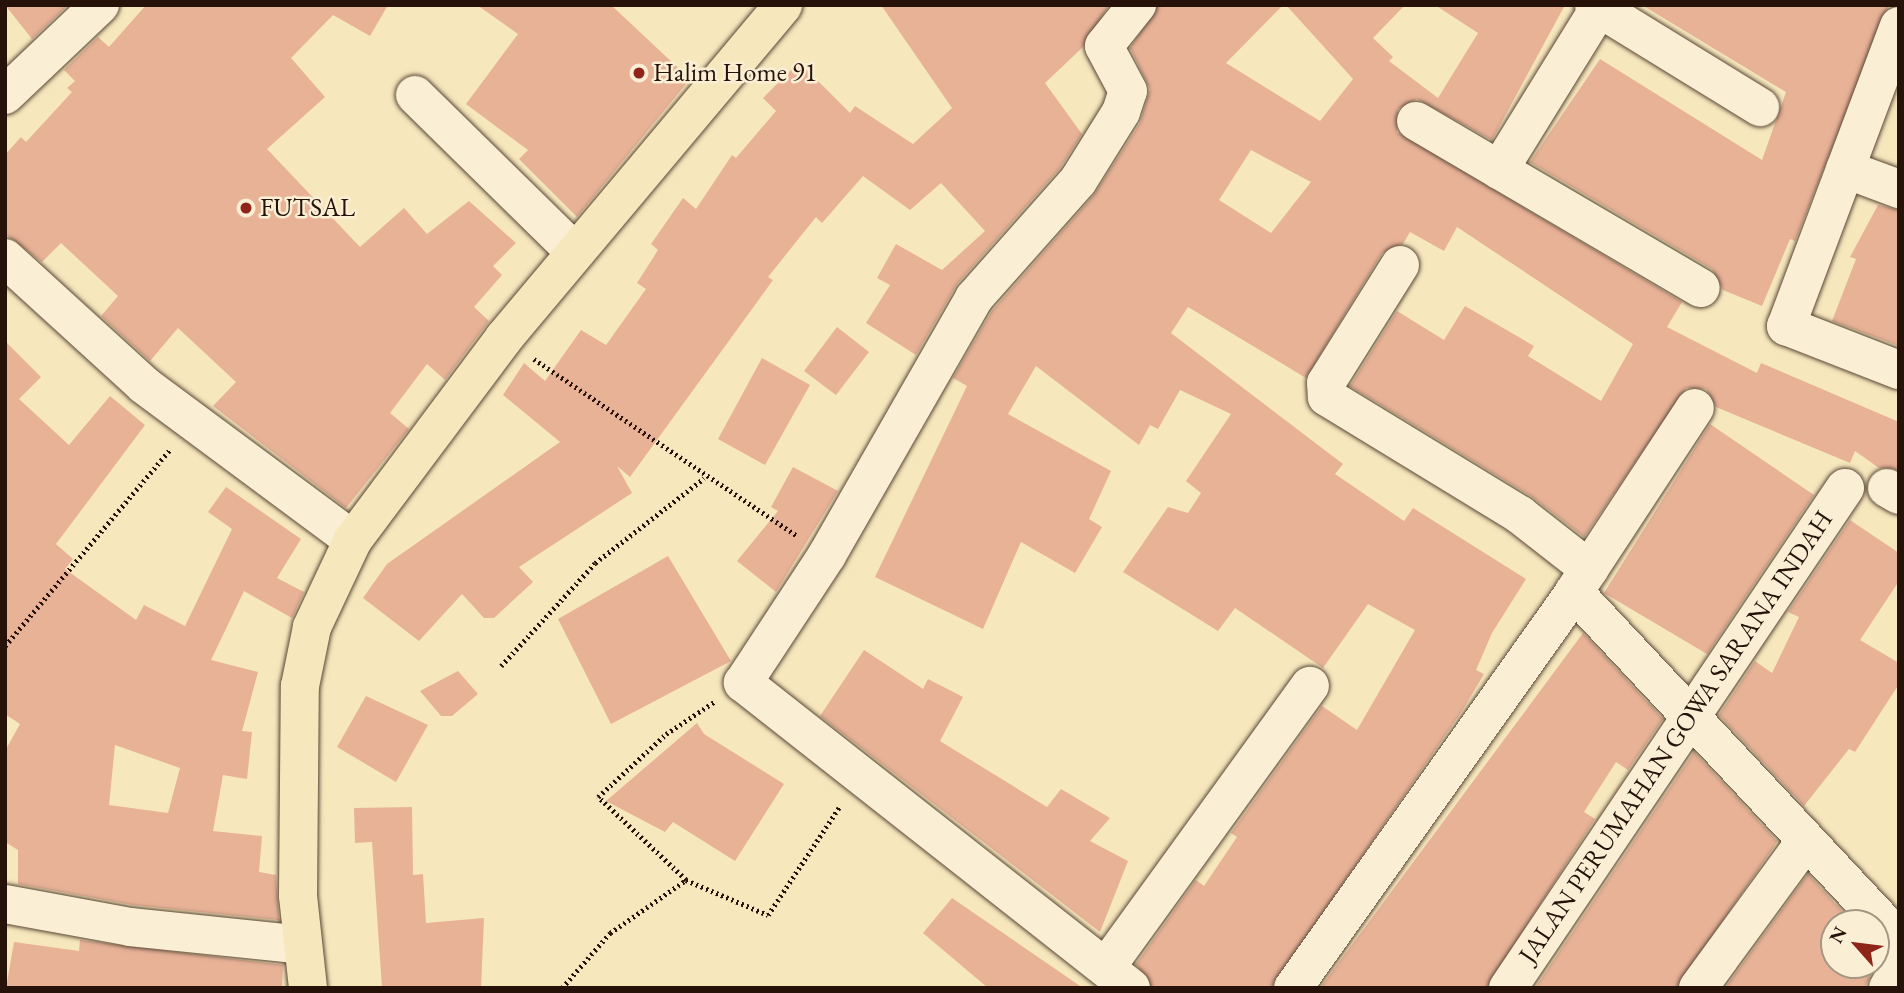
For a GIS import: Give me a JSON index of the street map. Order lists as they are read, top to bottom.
{
  "streets": {
    "street": ["JALAN PERUMAHAN GOWA SARANA INDAH"]
  },
  "places": ["Halim Home 91", "FUTSAL"],
  "north": "top left"
}
